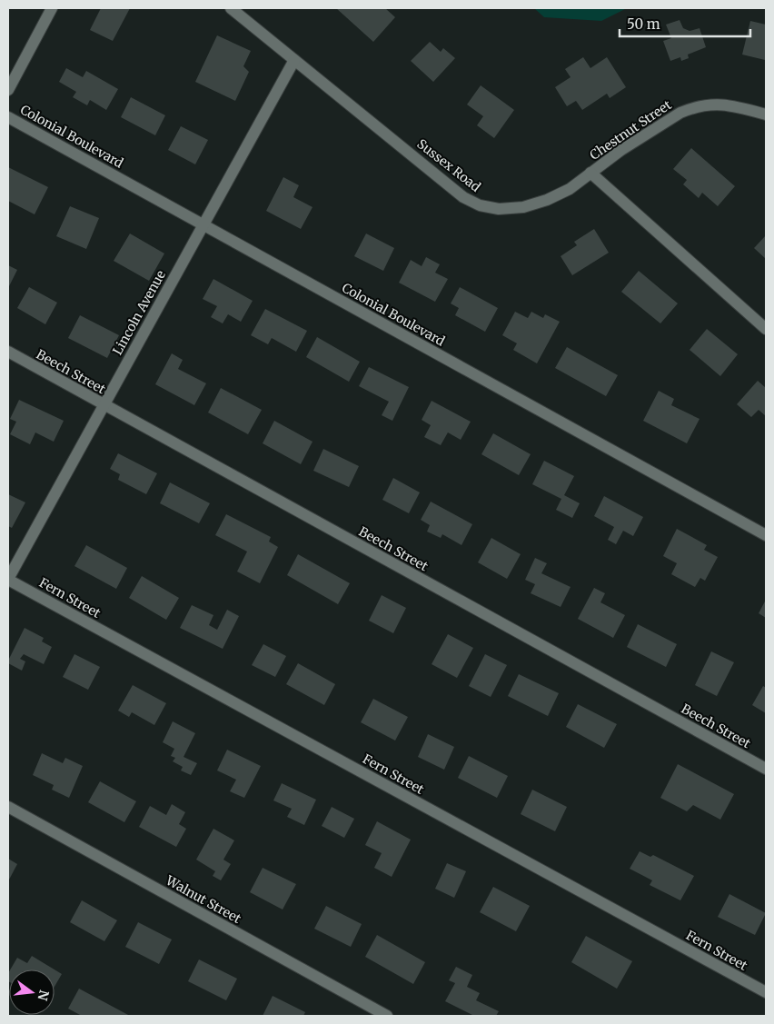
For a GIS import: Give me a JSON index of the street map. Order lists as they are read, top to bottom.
{
  "streets": {
    "street": [
      "Chestnut Street",
      "Colonial Boulevard",
      "Sussex Road",
      "Lincoln Avenue",
      "Beech Street",
      "Fern Street",
      "Walnut Street"
    ]
  },
  "crossings": [
    ["Chestnut Street", "Sussex Road"],
    ["Colonial Boulevard", "Lincoln Avenue"],
    ["Sussex Road", "Lincoln Avenue"],
    ["Lincoln Avenue", "Beech Street"],
    ["Lincoln Avenue", "Fern Street"]
  ],
  "scale_bar": "50 m",
  "north": "right"
}
